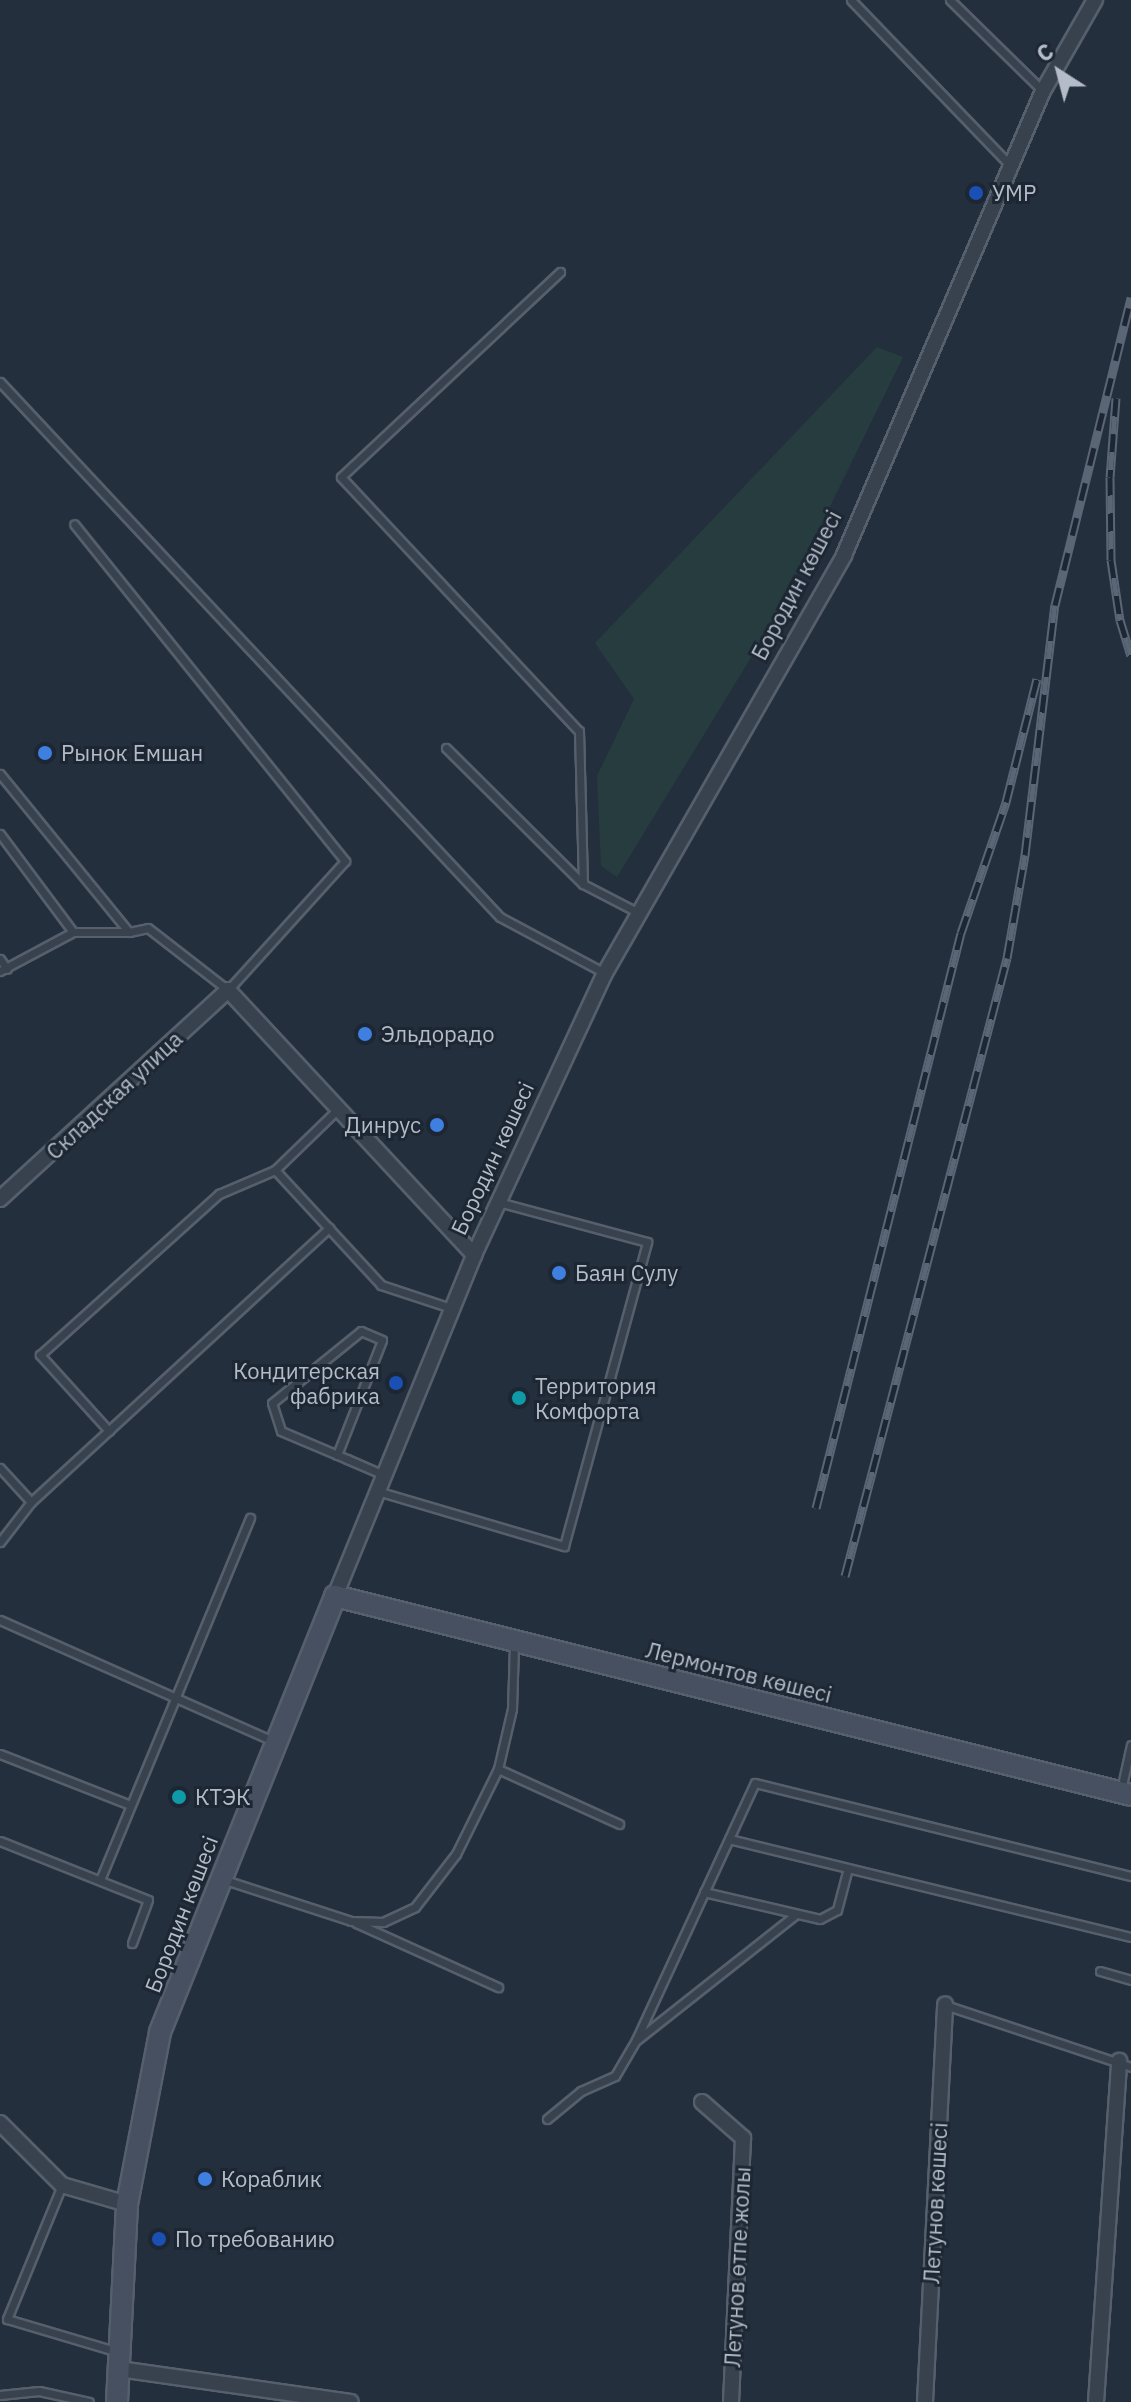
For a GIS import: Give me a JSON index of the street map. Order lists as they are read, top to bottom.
{
  "streets": {
    "street": [
      "Бородин көшесі",
      "Складская улица",
      "Лермонтов көшесі",
      "Летунов көшесі",
      "Летунов өтпе жолы"
    ]
  },
  "crossings": [
    ["Бородин көшесі", "Лермонтов көшесі"]
  ],
  "places": [
    "УМР",
    "Рынок Емшан",
    "Эльдорадо",
    "Динрус",
    "Баян Сулу",
    "Кондитерская фабрика",
    "Территория Комфорта",
    "КТЭК",
    "Кораблик",
    "По требованию"
  ],
  "north": "top left"
}
